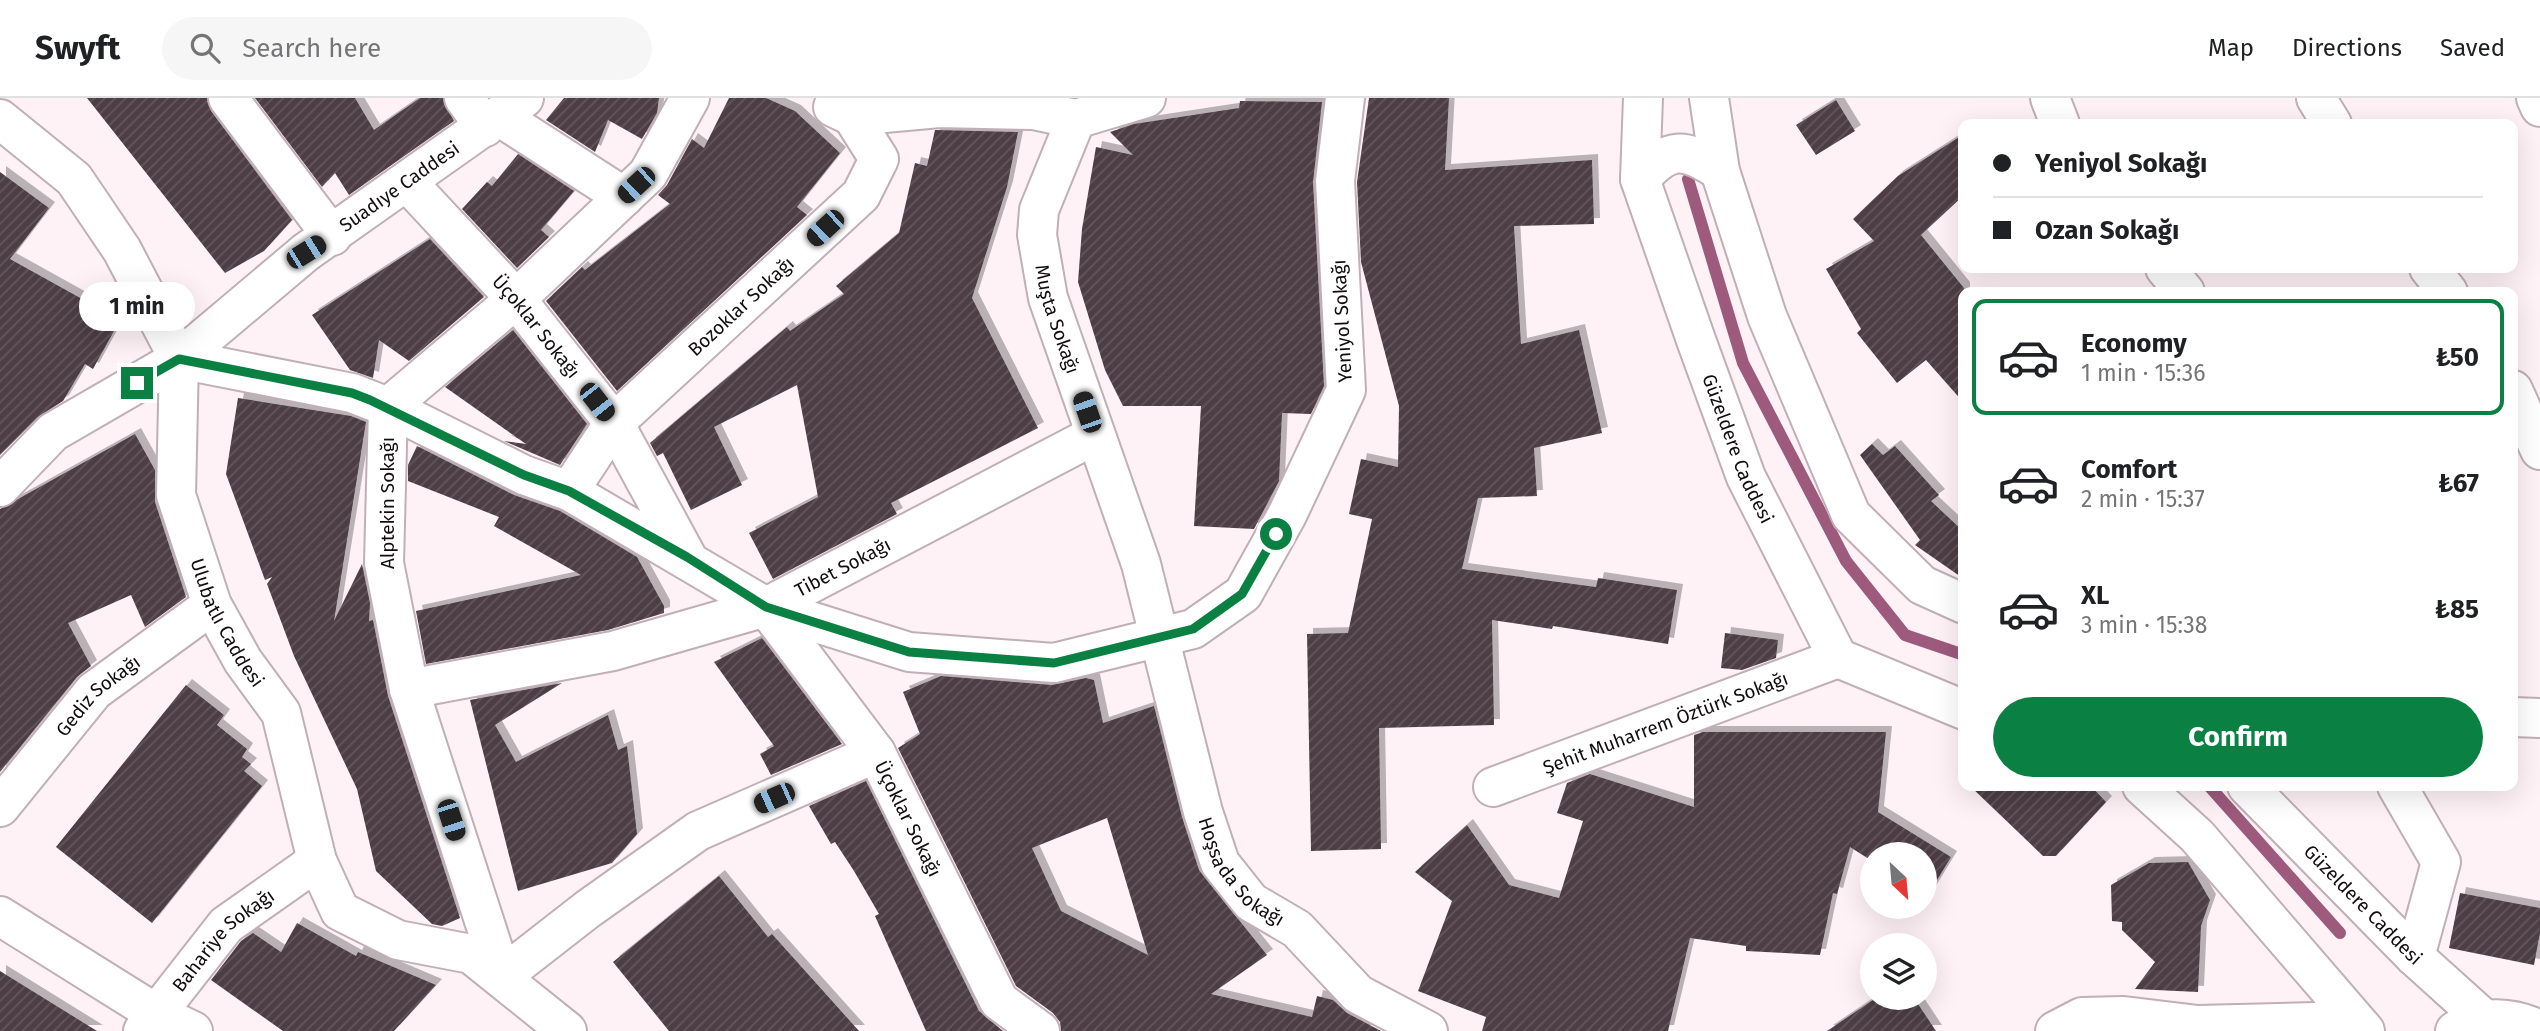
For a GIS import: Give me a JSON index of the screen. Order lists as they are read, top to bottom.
{
  "streets": {
    "street": [
      "Suadıye Caddesi",
      "Bozoklar Sokağı",
      "Muşta Sokağı",
      "Yeniyol Sokağı",
      "Üçoklar Sokağı",
      "Güzeldere Caddesi",
      "Alptekin Sokağı",
      "Tibet Sokağı",
      "Ulubatlı Caddesi",
      "Gediz Sokağı",
      "Şehit Muharrem Öztürk Sokağı",
      "Hoşsada Sokağı",
      "Bahariye Sokağı"
    ]
  },
  "crossings": [
    ["Suadıye Caddesi", "Üçoklar Sokağı"],
    ["Suadıye Caddesi", "Ulubatlı Caddesi"],
    ["Bozoklar Sokağı", "Üçoklar Sokağı"],
    ["Muşta Sokağı", "Yeniyol Sokağı"],
    ["Muşta Sokağı", "Tibet Sokağı"],
    ["Muşta Sokağı", "Hoşsada Sokağı"],
    ["Yeniyol Sokağı", "Üçoklar Sokağı"],
    ["Yeniyol Sokağı", "Tibet Sokağı"],
    ["Yeniyol Sokağı", "Hoşsada Sokağı"],
    ["Üçoklar Sokağı", "Tibet Sokağı"],
    ["Güzeldere Caddesi", "Şehit Muharrem Öztürk Sokağı"],
    ["Alptekin Sokağı", "Tibet Sokağı"],
    ["Alptekin Sokağı", "Ulubatlı Caddesi"],
    ["Ulubatlı Caddesi", "Gediz Sokağı"],
    ["Ulubatlı Caddesi", "Bahariye Sokağı"]
  ],
  "north": "bottom right",
  "page": {
    "header": "Swyft",
    "search": "Search here",
    "nav": ["Map", "Directions", "Saved"],
    "banner": ["Yeniyol Sokağı", "Ozan Sokağı"],
    "bubble": "1 min",
    "list": [
      {
        "name": "Economy",
        "note": "1 min · 15:36",
        "value": "₺50"
      },
      {
        "name": "Comfort",
        "note": "2 min · 15:37",
        "value": "₺67"
      },
      {
        "name": "XL",
        "note": "3 min · 15:38",
        "value": "₺85"
      }
    ],
    "buttons": "Confirm"
  }
}
